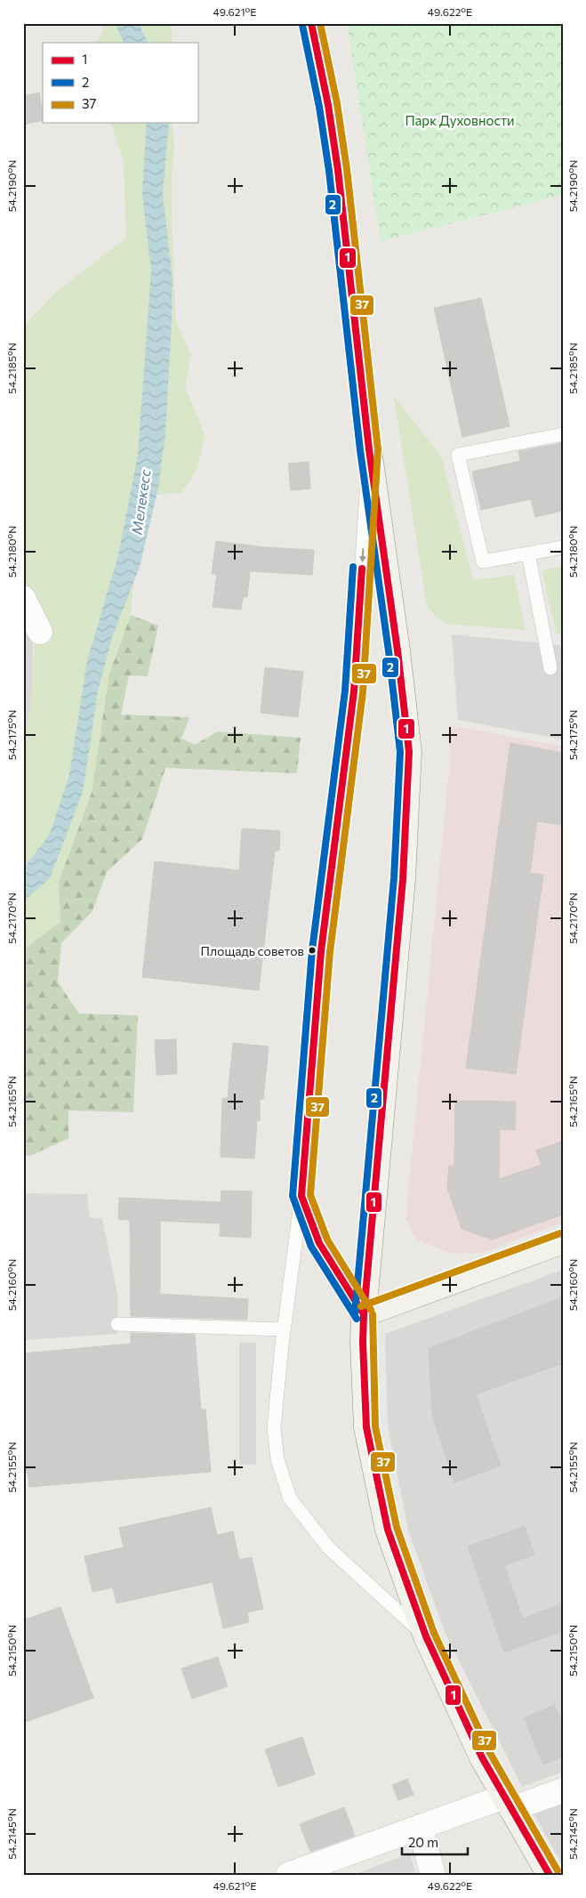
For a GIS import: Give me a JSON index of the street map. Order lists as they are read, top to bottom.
{
  "water": ["Мелекесс"],
  "parks": ["Парк Духовности"],
  "places": ["Площадь советов"],
  "lines": ["transit line 1", "transit line 37", "transit line 2"],
  "legend": ["1", "2", "37"],
  "scale_bar": "20 m",
  "coordinates": [
    "49.621°E",
    "49.622°E",
    "54.2190°N",
    "54.2185°N",
    "54.2180°N",
    "54.2175°N",
    "54.2170°N",
    "54.2165°N",
    "54.2160°N",
    "54.2155°N",
    "54.2150°N",
    "54.2145°N"
  ]
}
